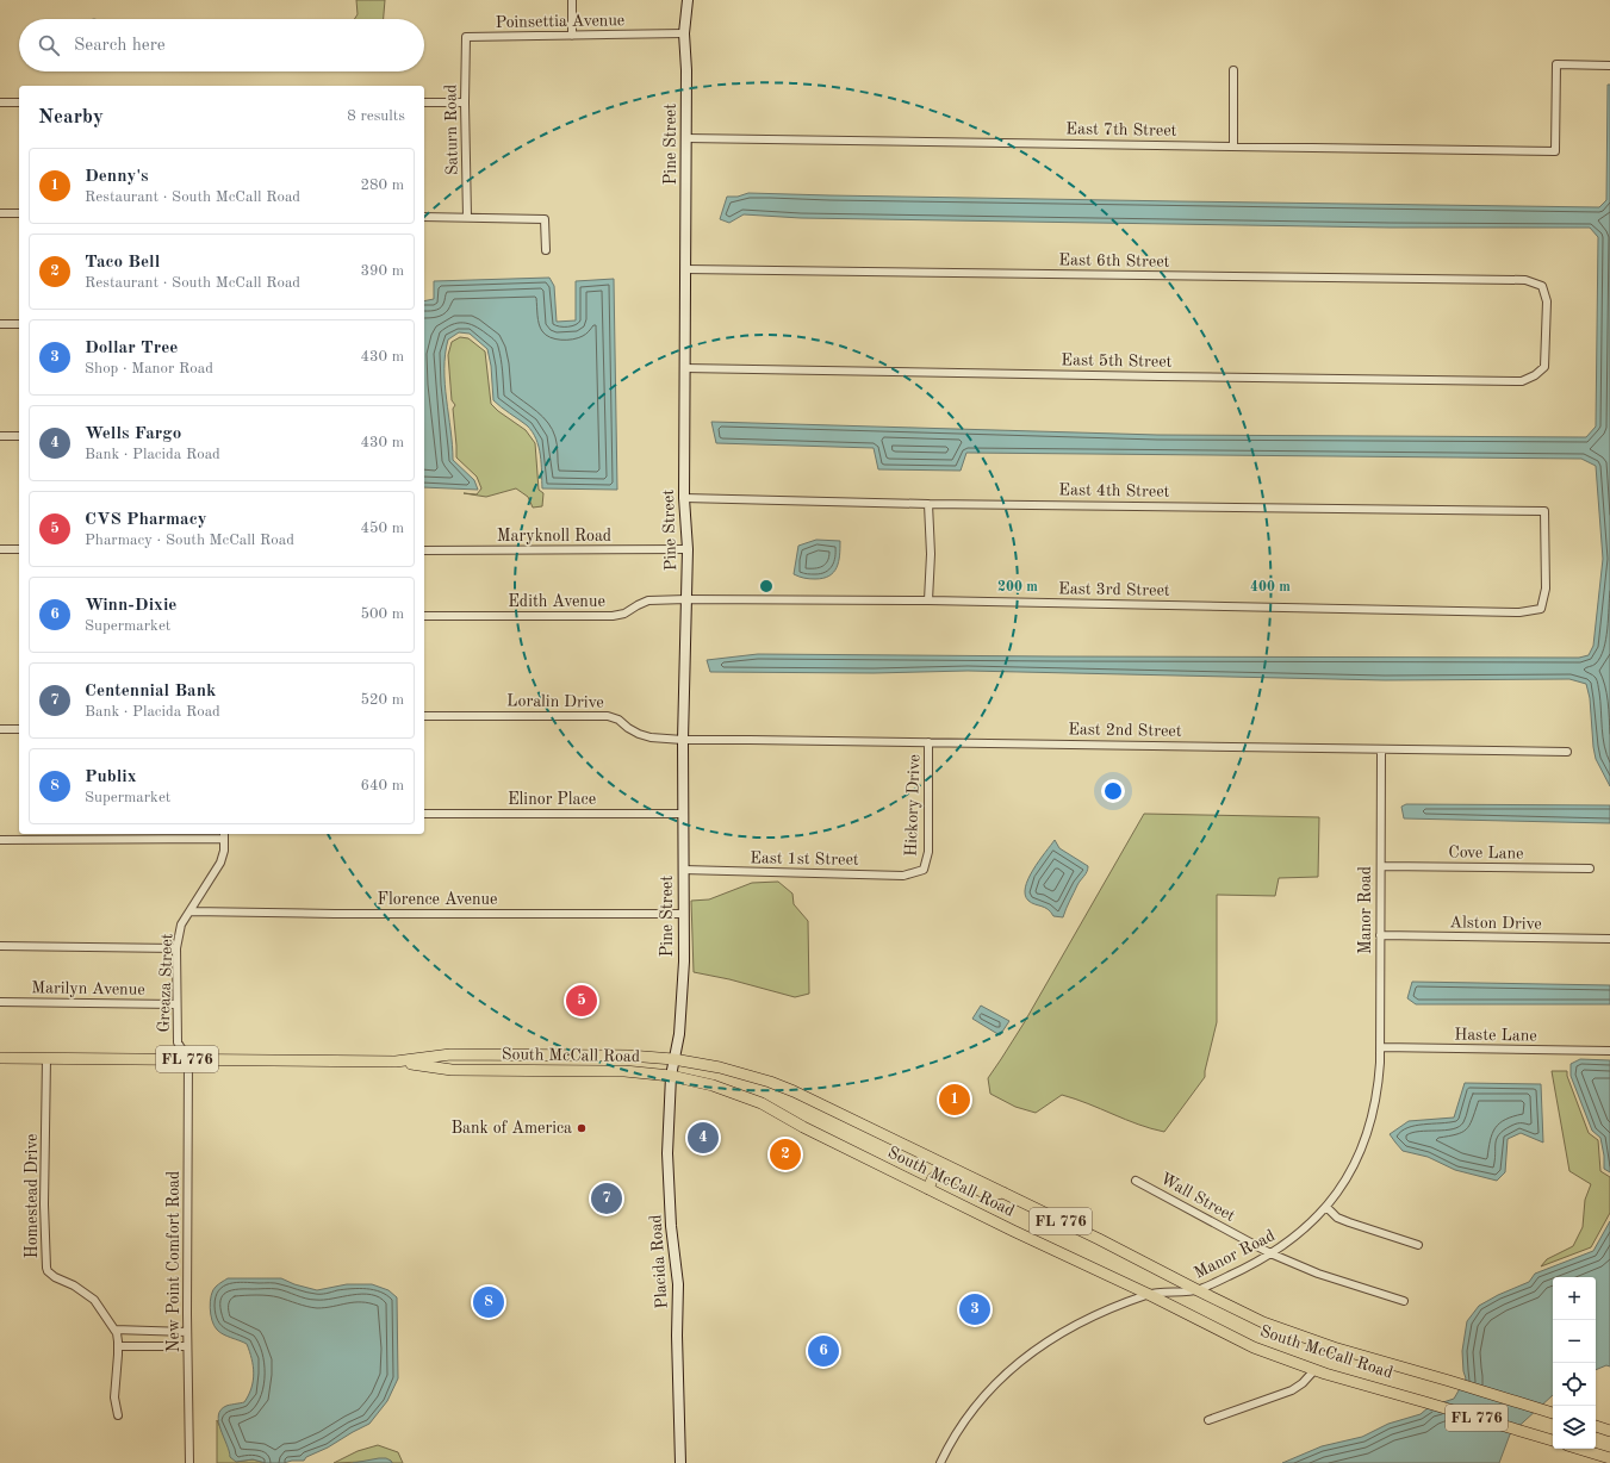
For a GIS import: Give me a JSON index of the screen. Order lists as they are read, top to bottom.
{
  "streets": {
    "main road": [
      "Pine Street",
      "South McCall Road",
      "FL 776",
      "Placida Road"
    ],
    "street": [
      "Poinsettia Avenue",
      "Saturn Road",
      "East 7th Street",
      "East 6th Street",
      "East 5th Street",
      "East 4th Street",
      "Maryknoll Road",
      "East 3rd Street",
      "Edith Avenue",
      "Loralin Drive",
      "East 2nd Street",
      "Elinor Place",
      "Hickory Drive",
      "Cove Lane",
      "East 1st Street",
      "Florence Avenue",
      "Manor Road",
      "Alston Drive",
      "Greaza Street",
      "Marilyn Avenue",
      "Haste Lane",
      "Homestead Drive",
      "Wall Street",
      "New Point Comfort Road"
    ]
  },
  "crossings": [
    ["Poinsettia Avenue", "Saturn Road"],
    ["Poinsettia Avenue", "Pine Street"],
    ["East 7th Street", "Pine Street"],
    ["Pine Street", "East 6th Street"],
    ["Pine Street", "East 5th Street"],
    ["Pine Street", "East 4th Street"],
    ["Pine Street", "Maryknoll Road"],
    ["Pine Street", "East 3rd Street"],
    ["Pine Street", "Edith Avenue"],
    ["Pine Street", "Loralin Drive"],
    ["Pine Street", "East 2nd Street"],
    ["Pine Street", "Elinor Place"],
    ["Pine Street", "East 1st Street"],
    ["Pine Street", "Florence Avenue"],
    ["Pine Street", "South McCall Road"],
    ["Pine Street", "Placida Road"],
    ["East 6th Street", "East 5th Street"],
    ["East 4th Street", "East 3rd Street"],
    ["East 3rd Street", "Edith Avenue"],
    ["Loralin Drive", "East 2nd Street"],
    ["East 2nd Street", "Hickory Drive"],
    ["East 2nd Street", "Manor Road"],
    ["Hickory Drive", "East 1st Street"],
    ["Cove Lane", "Manor Road"],
    ["Florence Avenue", "Greaza Street"],
    ["Manor Road", "Alston Drive"],
    ["Manor Road", "Haste Lane"],
    ["Manor Road", "South McCall Road"],
    ["Manor Road", "Wall Street"],
    ["Greaza Street", "Marilyn Avenue"],
    ["Greaza Street", "South McCall Road"],
    ["Greaza Street", "New Point Comfort Road"],
    ["South McCall Road", "Homestead Drive"],
    ["South McCall Road", "New Point Comfort Road"],
    ["South McCall Road", "Placida Road"]
  ],
  "places": ["Bank of America"],
  "page": {
    "search": "Search here",
    "heading": ["Nearby", "8 results"],
    "list": [
      {
        "mark": "1",
        "name": "Denny's",
        "note": "Restaurant · South McCall Road",
        "value": "280 m"
      },
      {
        "mark": "2",
        "name": "Taco Bell",
        "note": "Restaurant · South McCall Road",
        "value": "390 m"
      },
      {
        "mark": "3",
        "name": "Dollar Tree",
        "note": "Shop · Manor Road",
        "value": "430 m"
      },
      {
        "mark": "4",
        "name": "Wells Fargo",
        "note": "Bank · Placida Road",
        "value": "430 m"
      },
      {
        "mark": "5",
        "name": "CVS Pharmacy",
        "note": "Pharmacy · South McCall Road",
        "value": "450 m"
      },
      {
        "mark": "6",
        "name": "Winn-Dixie",
        "note": "Supermarket",
        "value": "500 m"
      },
      {
        "mark": "7",
        "name": "Centennial Bank",
        "note": "Bank · Placida Road",
        "value": "520 m"
      },
      {
        "mark": "8",
        "name": "Publix",
        "note": "Supermarket",
        "value": "640 m"
      }
    ],
    "pins": [
      "5",
      "1",
      "4",
      "2",
      "7",
      "8",
      "3",
      "6"
    ],
    "map_buttons": ["+", "−"]
  },
  "rings": ["200 m", "400 m"]
}
